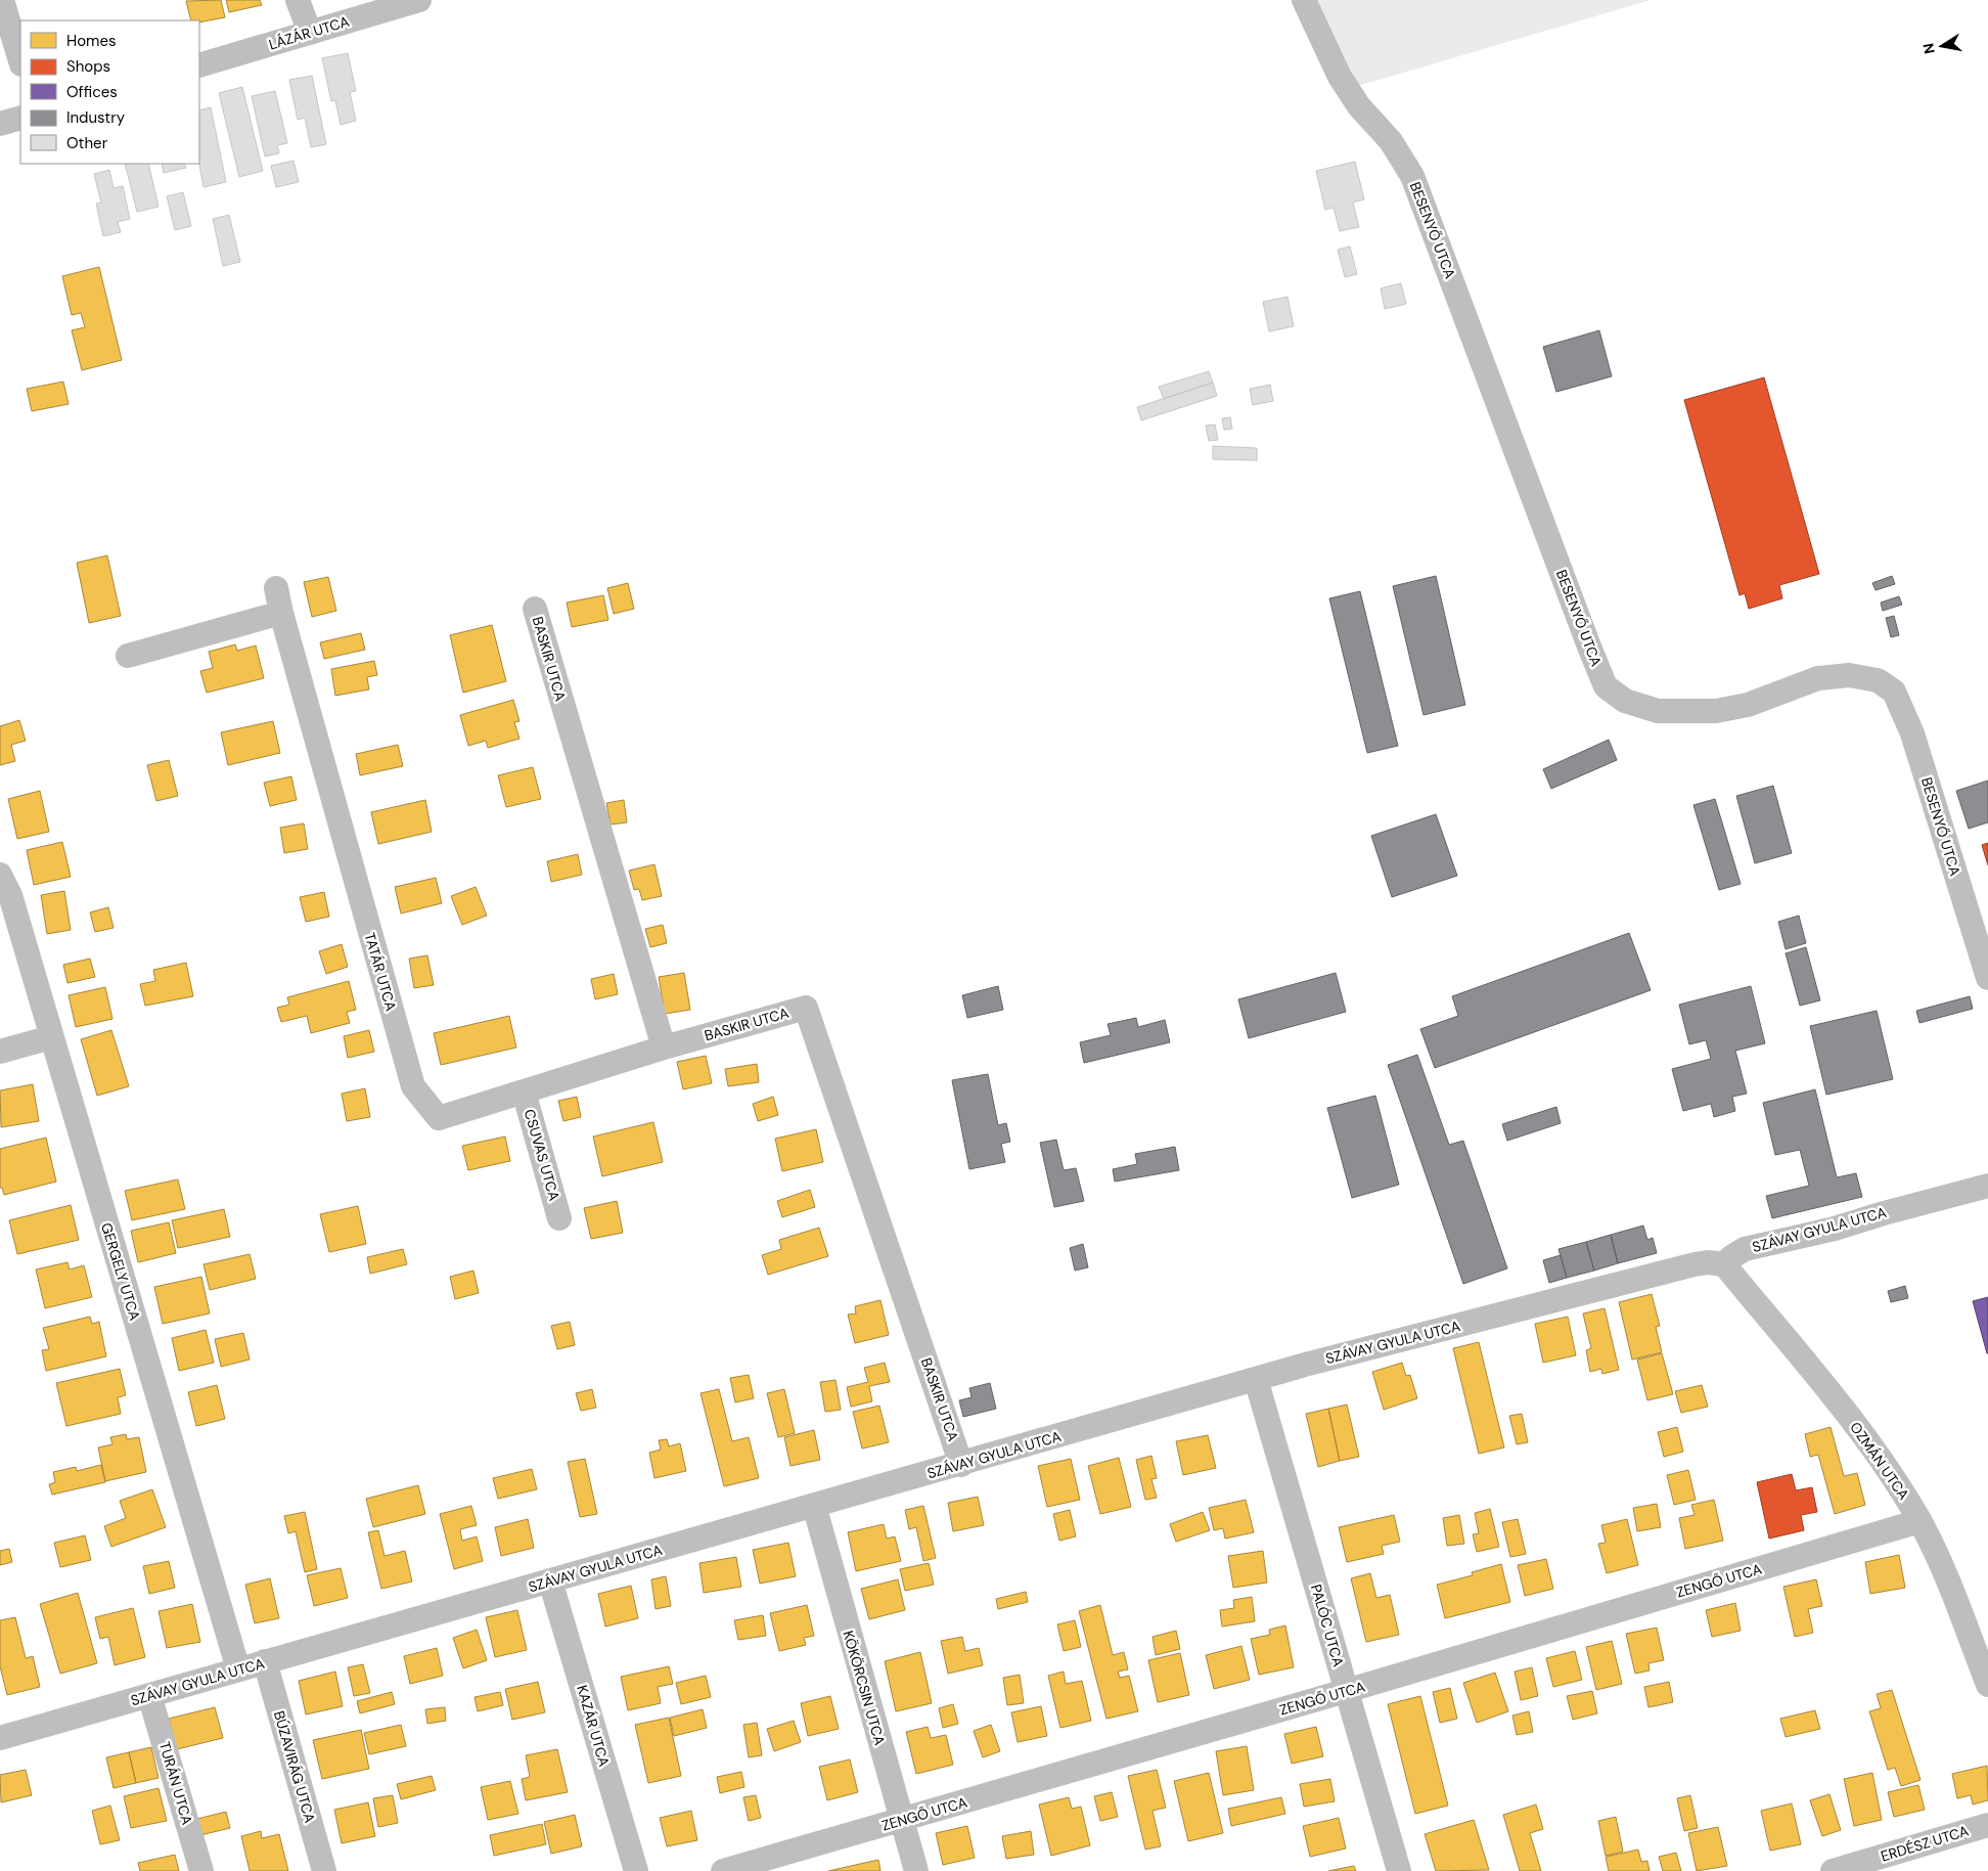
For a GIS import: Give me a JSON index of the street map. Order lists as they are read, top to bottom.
{
  "streets": {
    "street": [
      "LÁZÁR UTCA",
      "BESENYŐ UTCA",
      "BASKIR UTCA",
      "TATÁR UTCA",
      "CSUVAS UTCA",
      "SZÁVAY GYULA UTCA",
      "GERGELY UTCA",
      "OZMÁN UTCA",
      "ZENGŐ UTCA",
      "PALÓC UTCA",
      "KÖKÖRCSIN UTCA",
      "KAZÁR UTCA",
      "BÚZAVIRÁG UTCA",
      "TURÁN UTCA",
      "ERDÉSZ UTCA"
    ]
  },
  "crossings": [
    ["BASKIR UTCA", "TATÁR UTCA"],
    ["BASKIR UTCA", "SZÁVAY GYULA UTCA"],
    ["TATÁR UTCA", "CSUVAS UTCA"],
    ["SZÁVAY GYULA UTCA", "GERGELY UTCA"],
    ["SZÁVAY GYULA UTCA", "OZMÁN UTCA"],
    ["SZÁVAY GYULA UTCA", "PALÓC UTCA"],
    ["SZÁVAY GYULA UTCA", "KÖKÖRCSIN UTCA"],
    ["SZÁVAY GYULA UTCA", "KAZÁR UTCA"],
    ["SZÁVAY GYULA UTCA", "BÚZAVIRÁG UTCA"],
    ["SZÁVAY GYULA UTCA", "TURÁN UTCA"],
    ["OZMÁN UTCA", "ZENGŐ UTCA"],
    ["ZENGŐ UTCA", "PALÓC UTCA"],
    ["ZENGŐ UTCA", "KÖKÖRCSIN UTCA"]
  ],
  "legend": [
    "Homes",
    "Shops",
    "Offices",
    "Industry",
    "Other"
  ],
  "north": "left"
}
